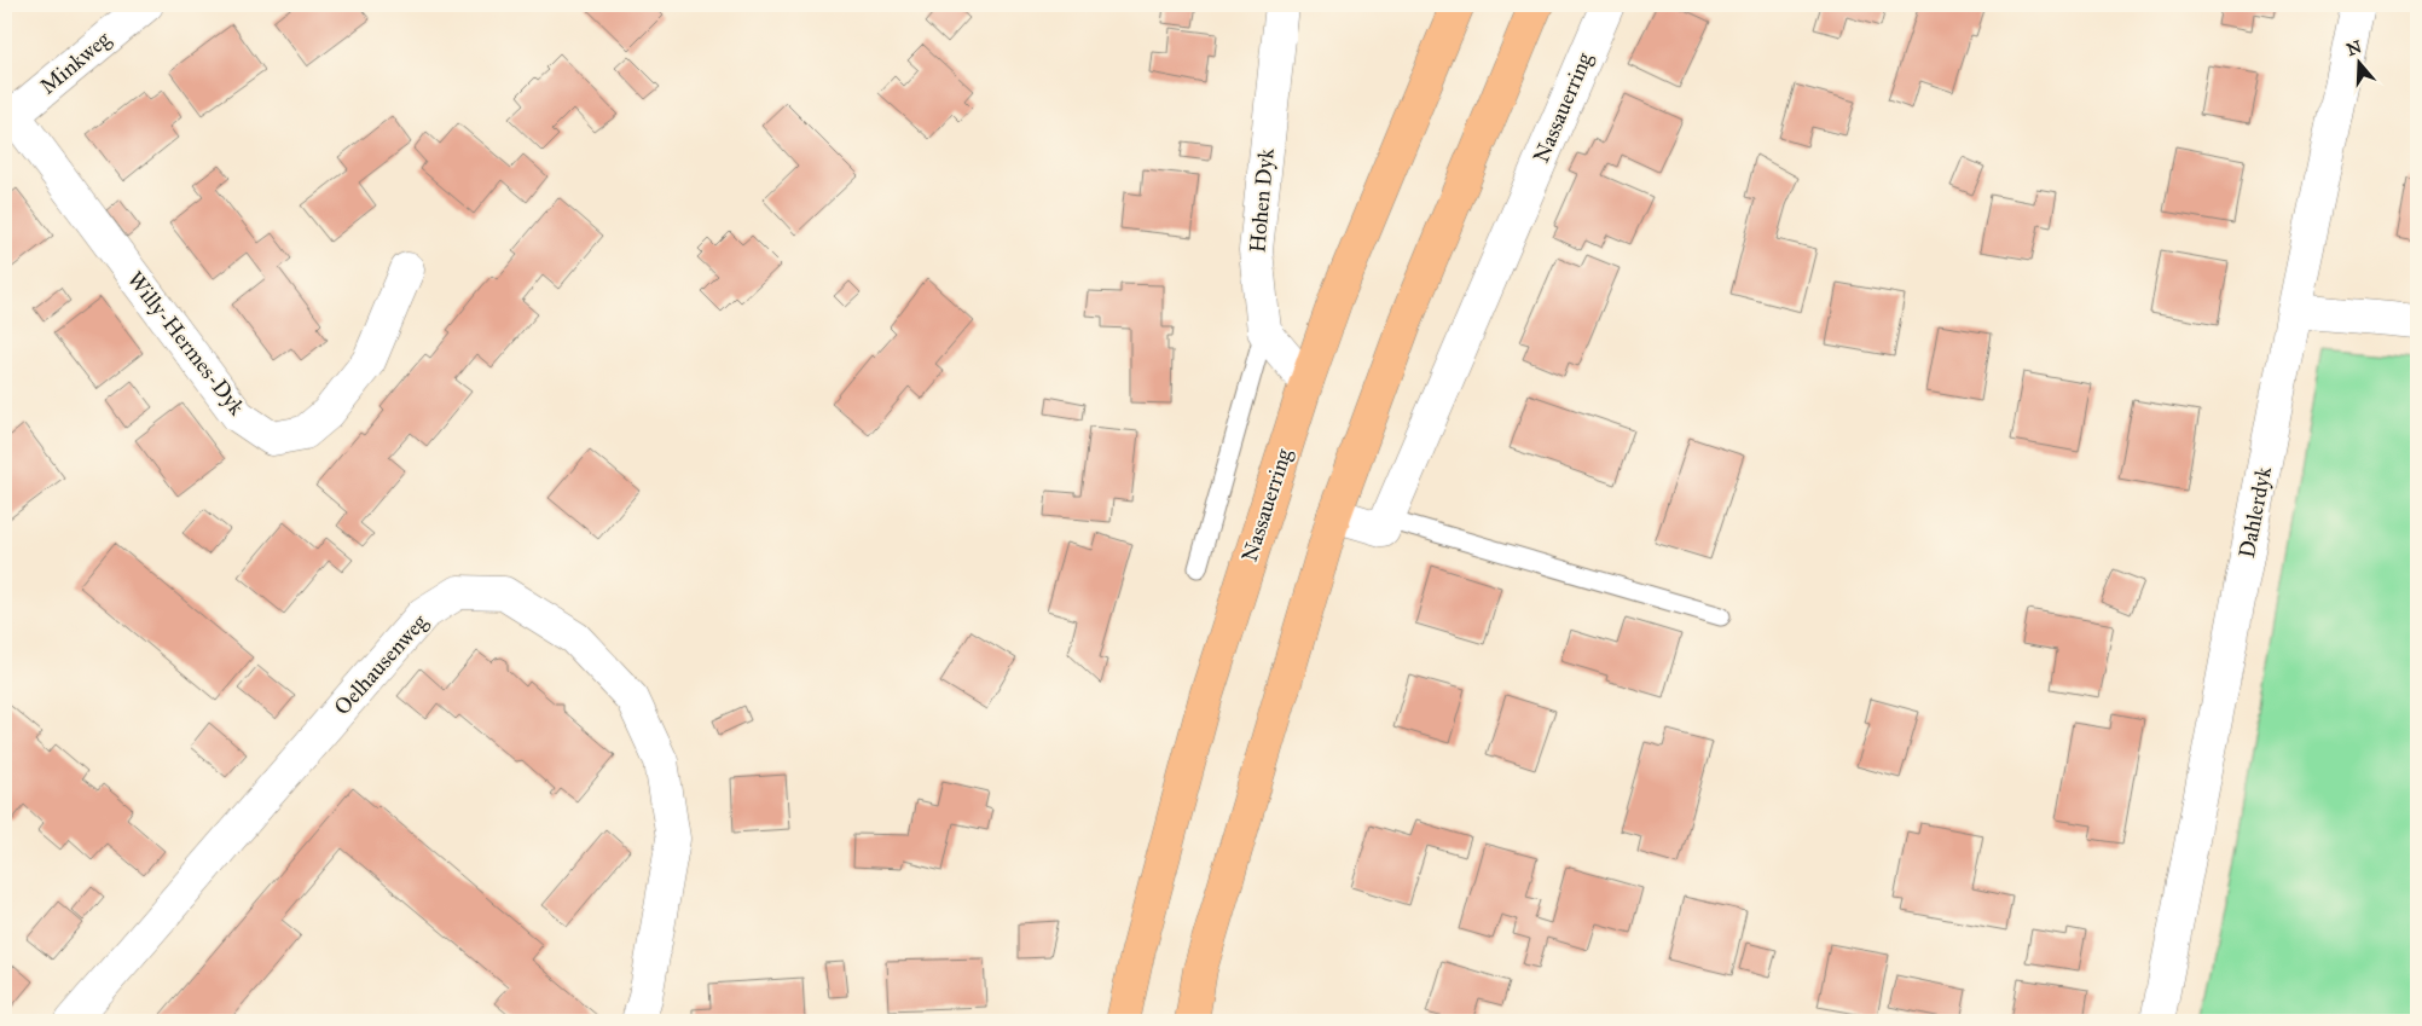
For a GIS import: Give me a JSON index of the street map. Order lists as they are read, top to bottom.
{
  "streets": {
    "main road": ["Nassauerring"],
    "street": [
      "Minkweg",
      "Hohen Dyk",
      "Willy-Hermes-Dyk",
      "Dahlerdyk",
      "Oelhausenweg"
    ]
  },
  "crossings": [
    ["Minkweg", "Willy-Hermes-Dyk"]
  ],
  "north": "top"
}
